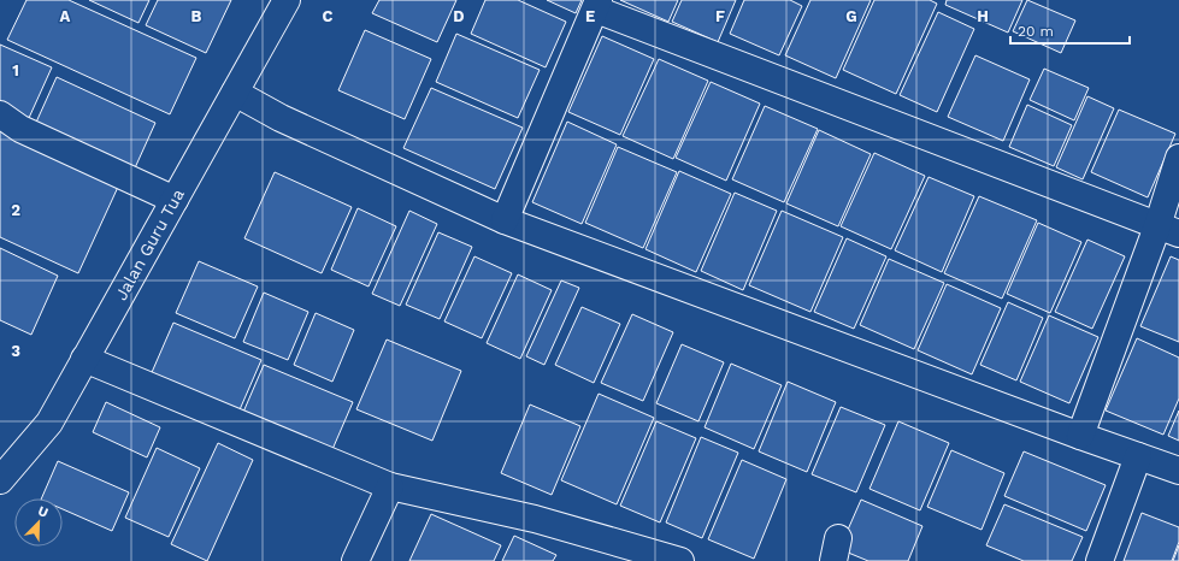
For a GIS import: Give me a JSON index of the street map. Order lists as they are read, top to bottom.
{
  "streets": {
    "street": ["Jalan Guru Tua"]
  },
  "scale_bar": "20 m",
  "north": "top right",
  "grid": {
    "columns": [
      "A",
      "B",
      "C",
      "D",
      "E",
      "F",
      "G",
      "H"
    ],
    "rows": ["1", "2", "3"]
  }
}
